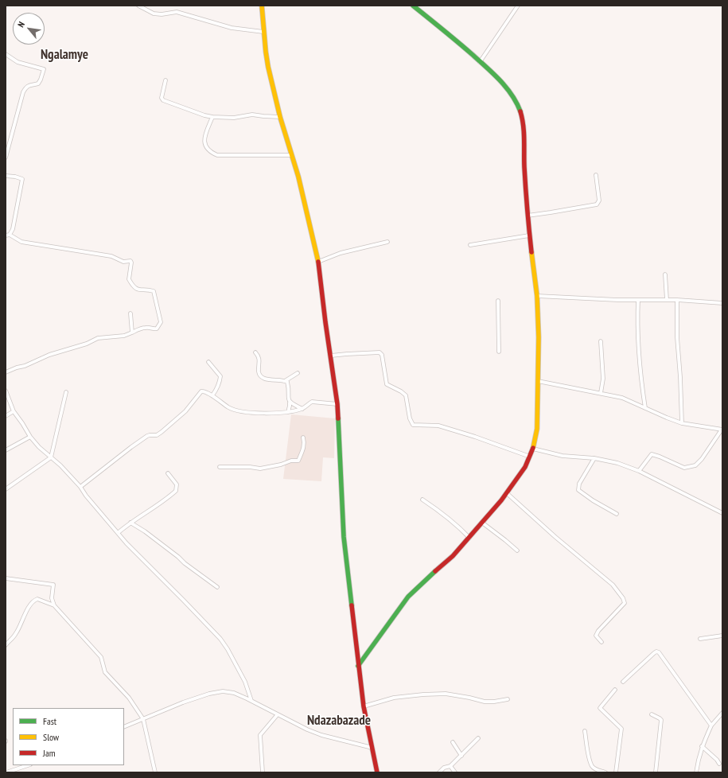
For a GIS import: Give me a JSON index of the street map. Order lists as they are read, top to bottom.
{
  "districts": ["Ngalamye", "Ndazabazade"],
  "legend": ["Fast", "Slow", "Jam"],
  "north": "top left"
}
